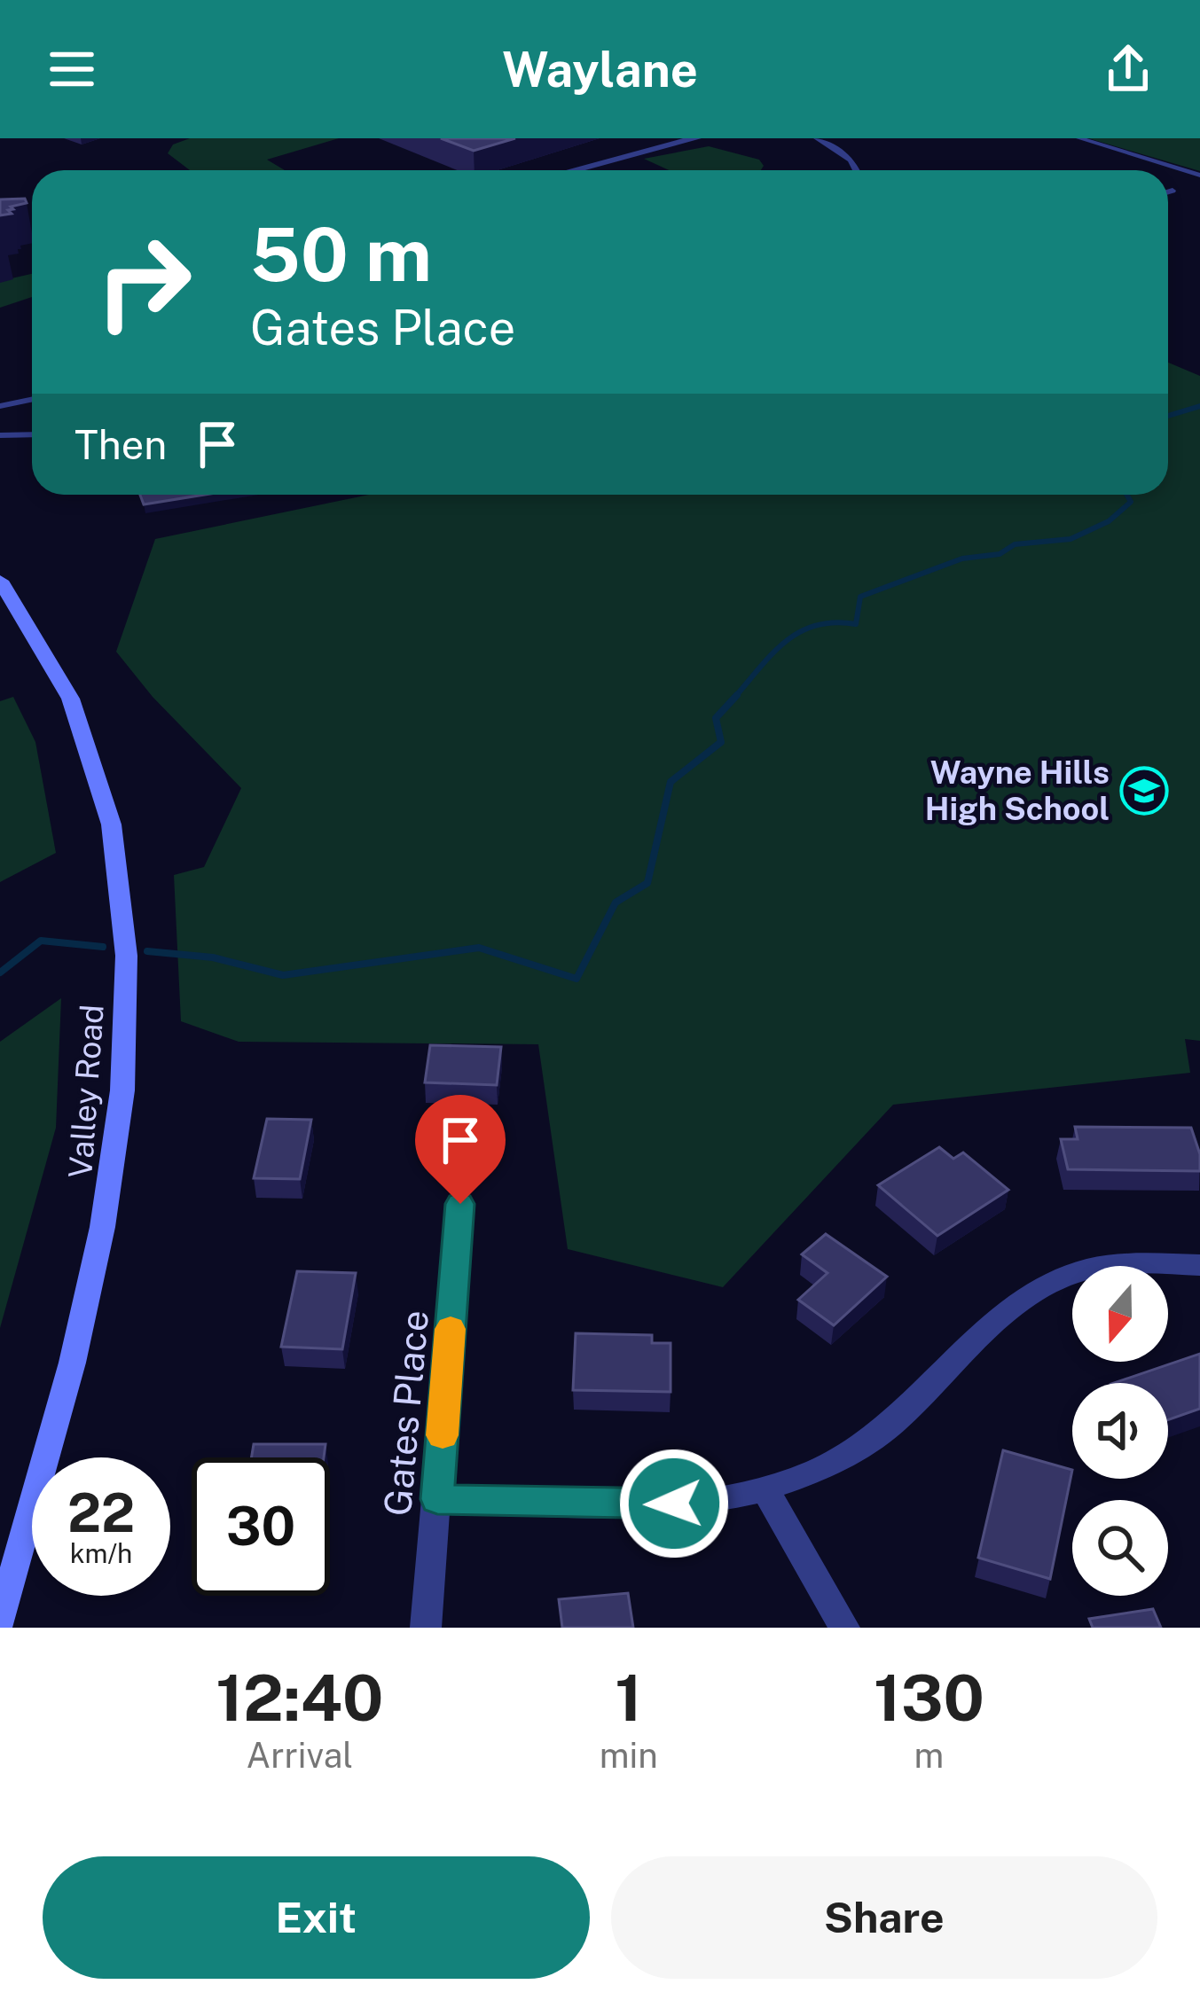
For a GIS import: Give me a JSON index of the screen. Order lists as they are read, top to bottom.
{
  "streets": {
    "main road": ["Valley Road"],
    "street": ["Gates Place"]
  },
  "places": {
    "school or university": ["Wayne Hills High School"]
  },
  "north": "bottom",
  "page": {
    "header": "Waylane",
    "turn": ["50 m", "Gates Place"],
    "then": "Then",
    "speed": "22 km/h",
    "limit": "30",
    "eta": [
      "12:40",
      "Arrival",
      "1",
      "min",
      "130",
      "m"
    ],
    "buttons": ["Exit", "Share"]
  }
}
